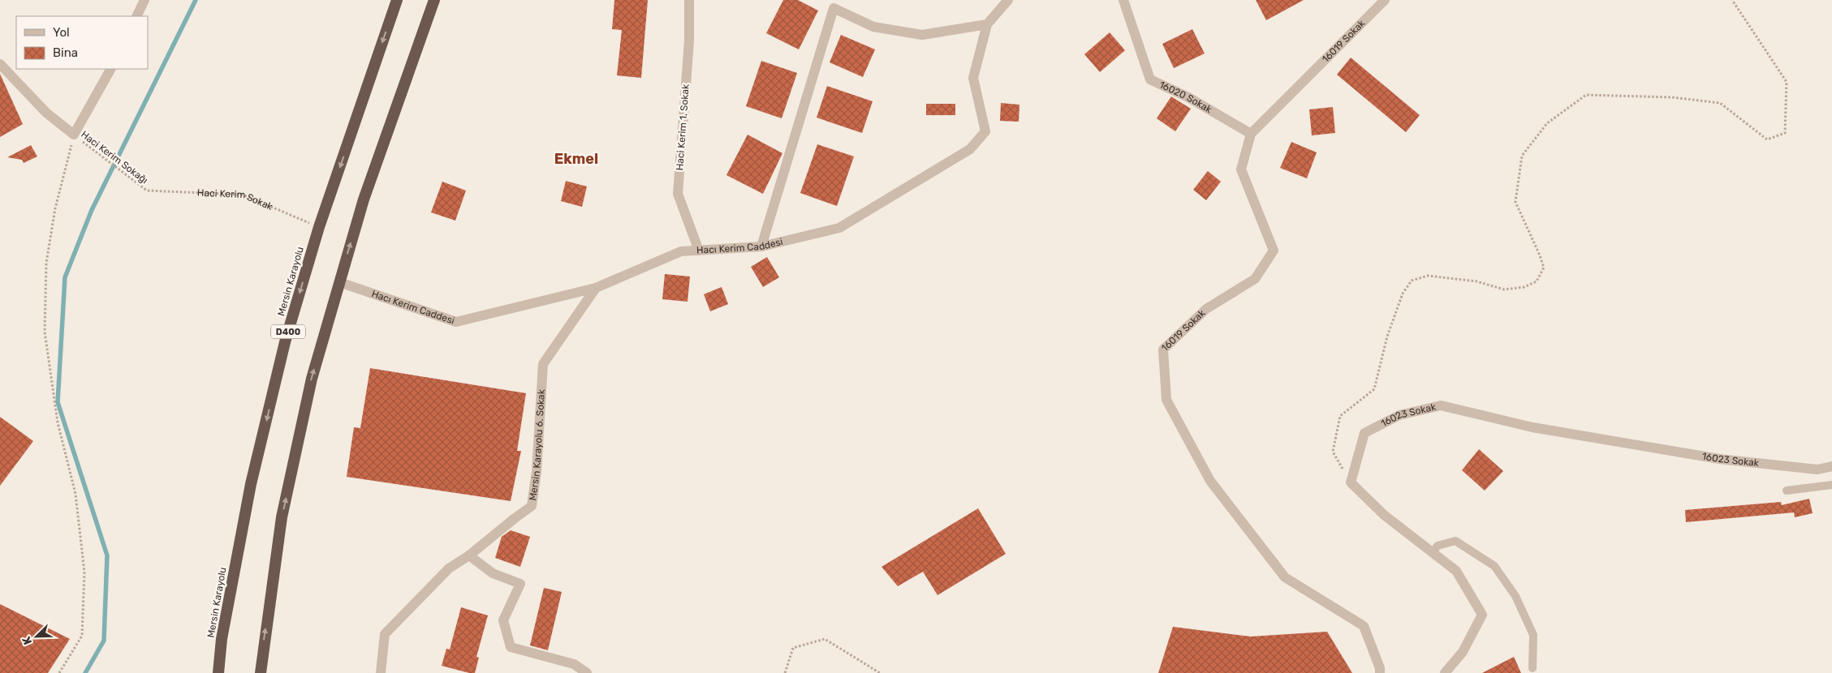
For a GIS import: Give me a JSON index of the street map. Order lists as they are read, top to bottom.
{
  "streets": {
    "highway": ["Mersin Karayolu", "D400"],
    "street": [
      "16019 Sokak",
      "16020 Sokak",
      "Haci Kerim 1. Sokak",
      "Hacı Kerim Caddesi",
      "16023 Sokak",
      "Mersin Karayolu 6. Sokak"
    ],
    "path": ["Haci Kerim Sokağı", "Haci Kerim Sokak"]
  },
  "crossings": [
    ["16019 Sokak", "16020 Sokak"],
    ["Haci Kerim 1. Sokak", "Hacı Kerim Caddesi"],
    ["Haci Kerim Sokağı", "Haci Kerim Sokak"],
    ["Haci Kerim Sokak", "Mersin Karayolu"],
    ["Hacı Kerim Caddesi", "Mersin Karayolu 6. Sokak"]
  ],
  "districts": ["Ekmel"],
  "legend": ["Yol", "Bina"],
  "north": "bottom left"
}
